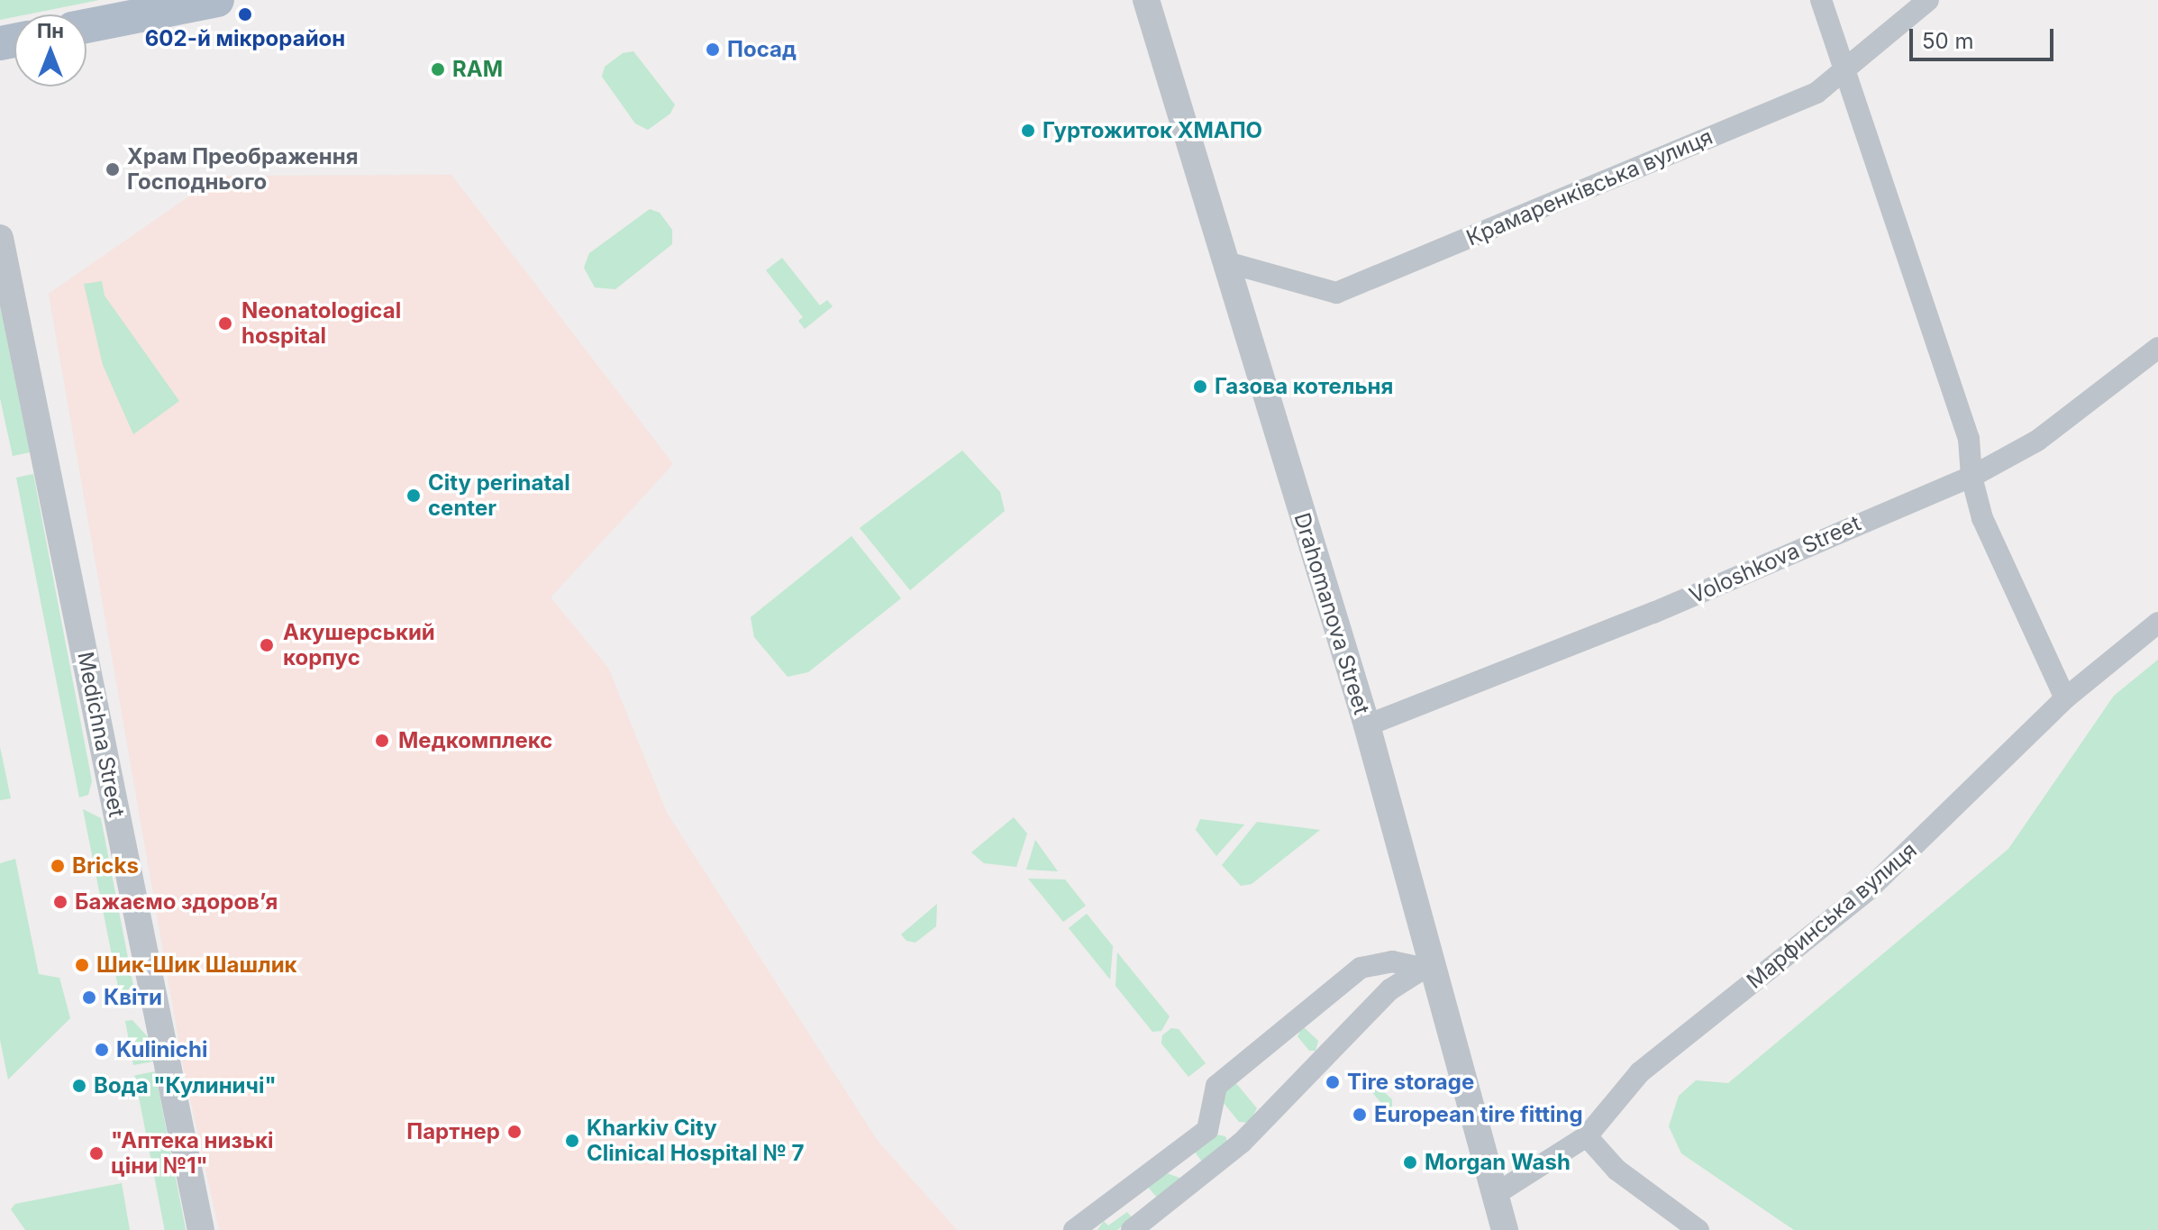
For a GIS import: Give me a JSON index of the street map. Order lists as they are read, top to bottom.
{
  "streets": {
    "street": [
      "Крамаренківська вулиця",
      "Voloshkova Street",
      "Drahomanova Street",
      "Medichna Street",
      "Марфинська вулиця"
    ]
  },
  "crossings": [
    ["Крамаренківська вулиця", "Drahomanova Street"],
    ["Voloshkova Street", "Drahomanova Street"],
    ["Drahomanova Street", "Марфинська вулиця"]
  ],
  "places": [
    "602-й мікрорайон",
    "Посад",
    "RAM",
    "Гуртожиток ХМАПО",
    "Храм Преображення Господнього",
    "Neonatological hospital",
    "Газова котельня",
    "City perinatal center",
    "Акушерський корпус",
    "Медкомплекс",
    "Bricks",
    "Бажаємо здоровʼя",
    "Шик-Шик Шашлик",
    "Квіти",
    "Kulinichi",
    "Tire storage",
    "Вода \"Кулиничі\"",
    "European tire fitting",
    "Партнер",
    "Kharkiv City Clinical Hospital № 7",
    "\"Аптека низькі ціни №1\"",
    "Morgan Wash"
  ],
  "scale_bar": "50 m",
  "north": "top"
}
